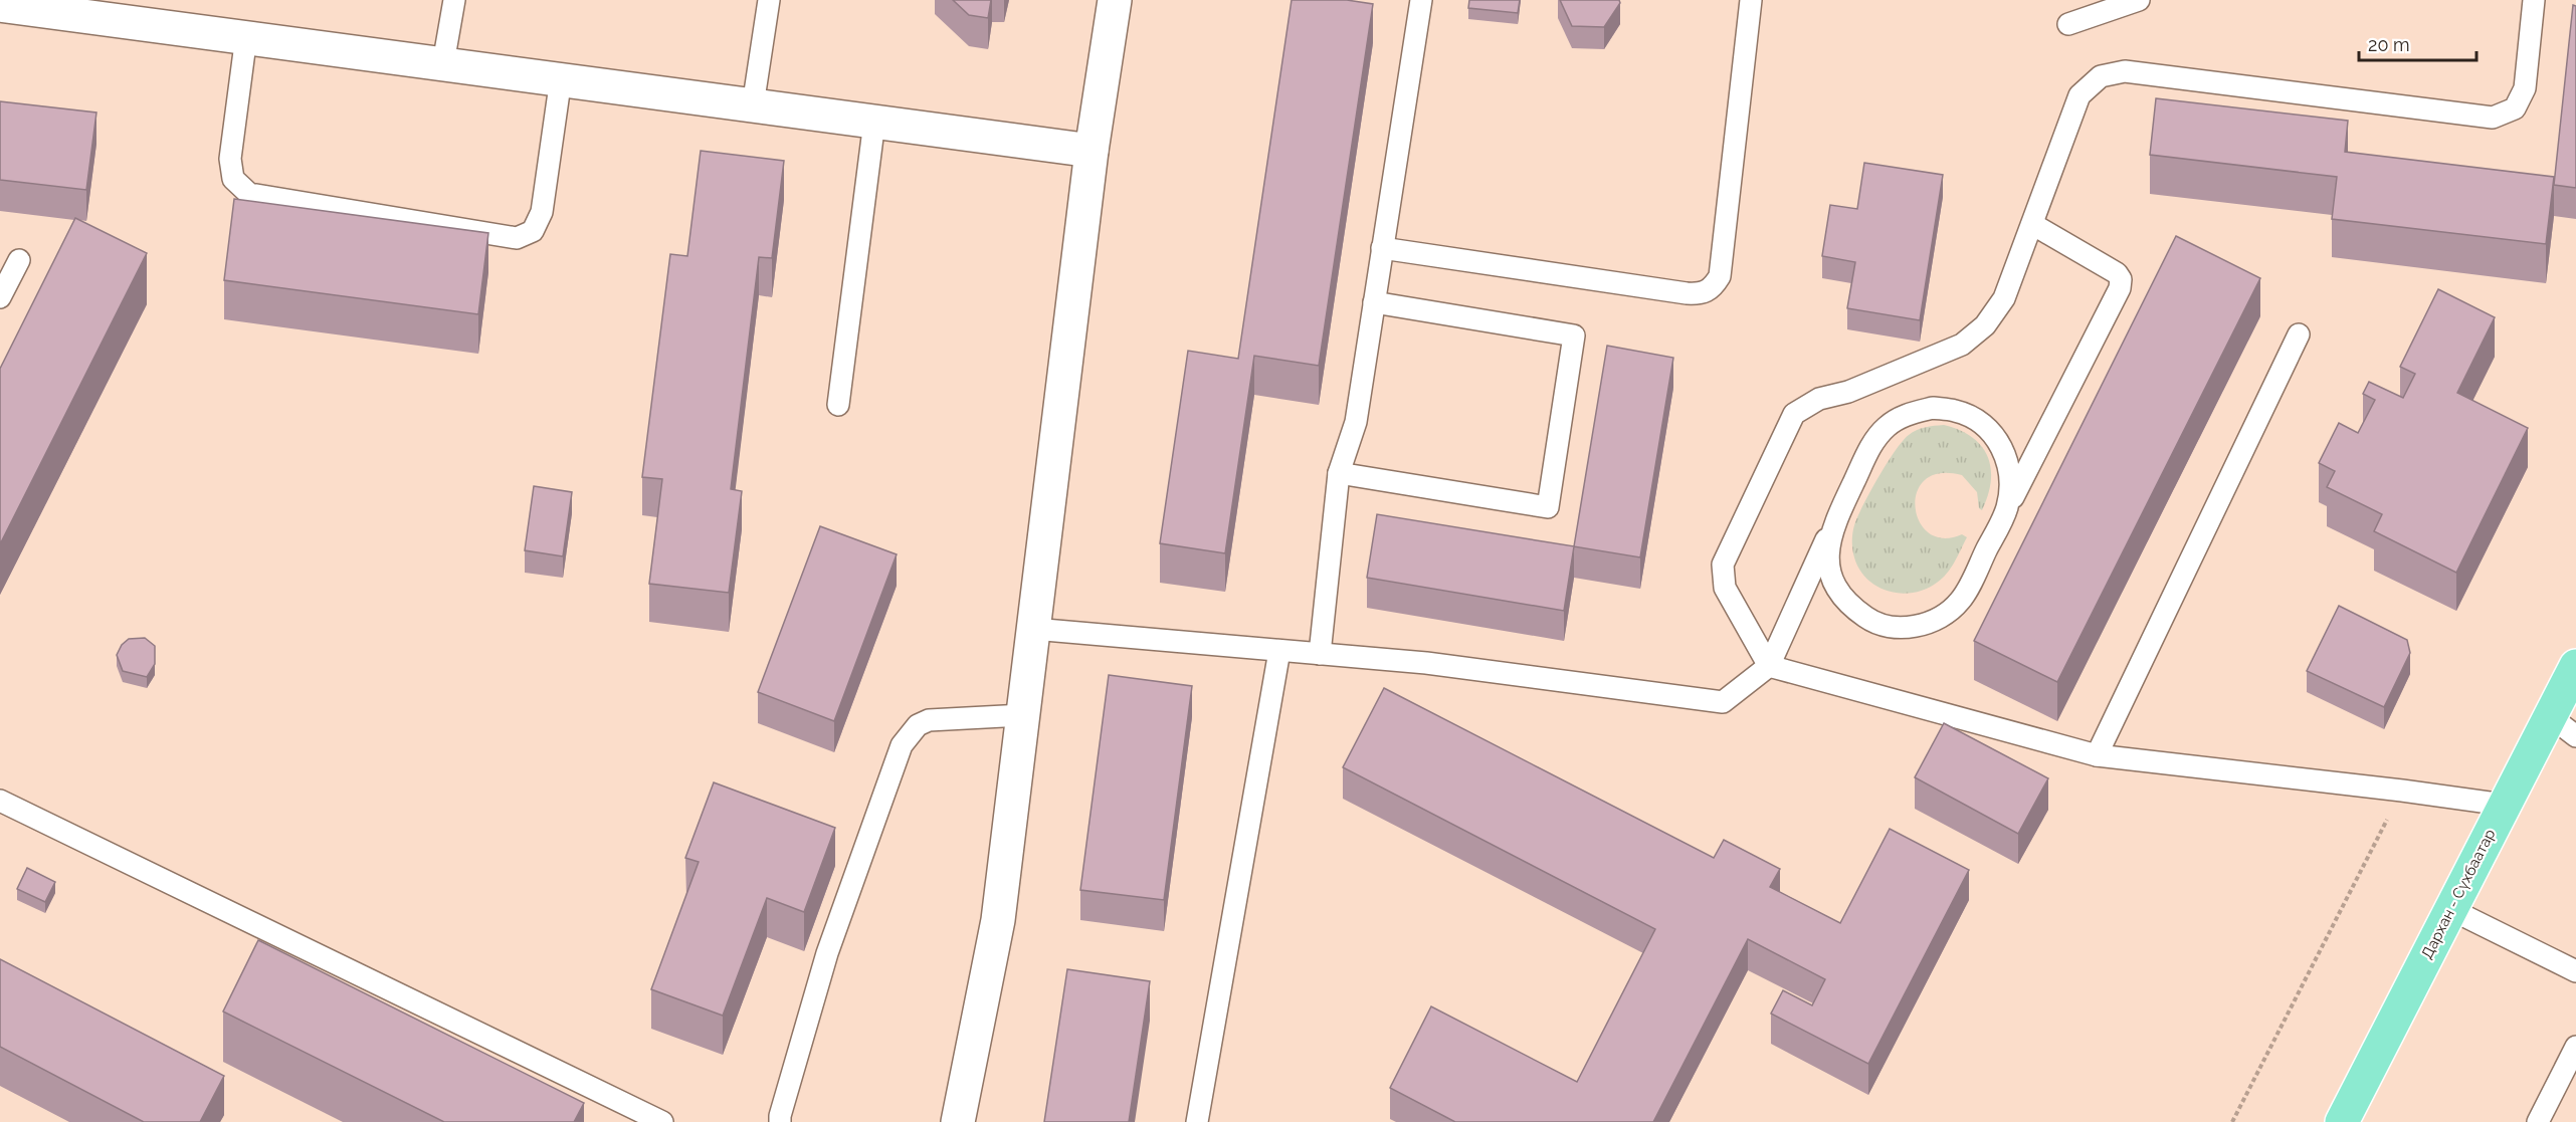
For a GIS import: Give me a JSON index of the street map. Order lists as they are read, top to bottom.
{
  "streets": {
    "highway": ["Дархан - Сүхбаатар"]
  },
  "scale_bar": "20 m"
}
